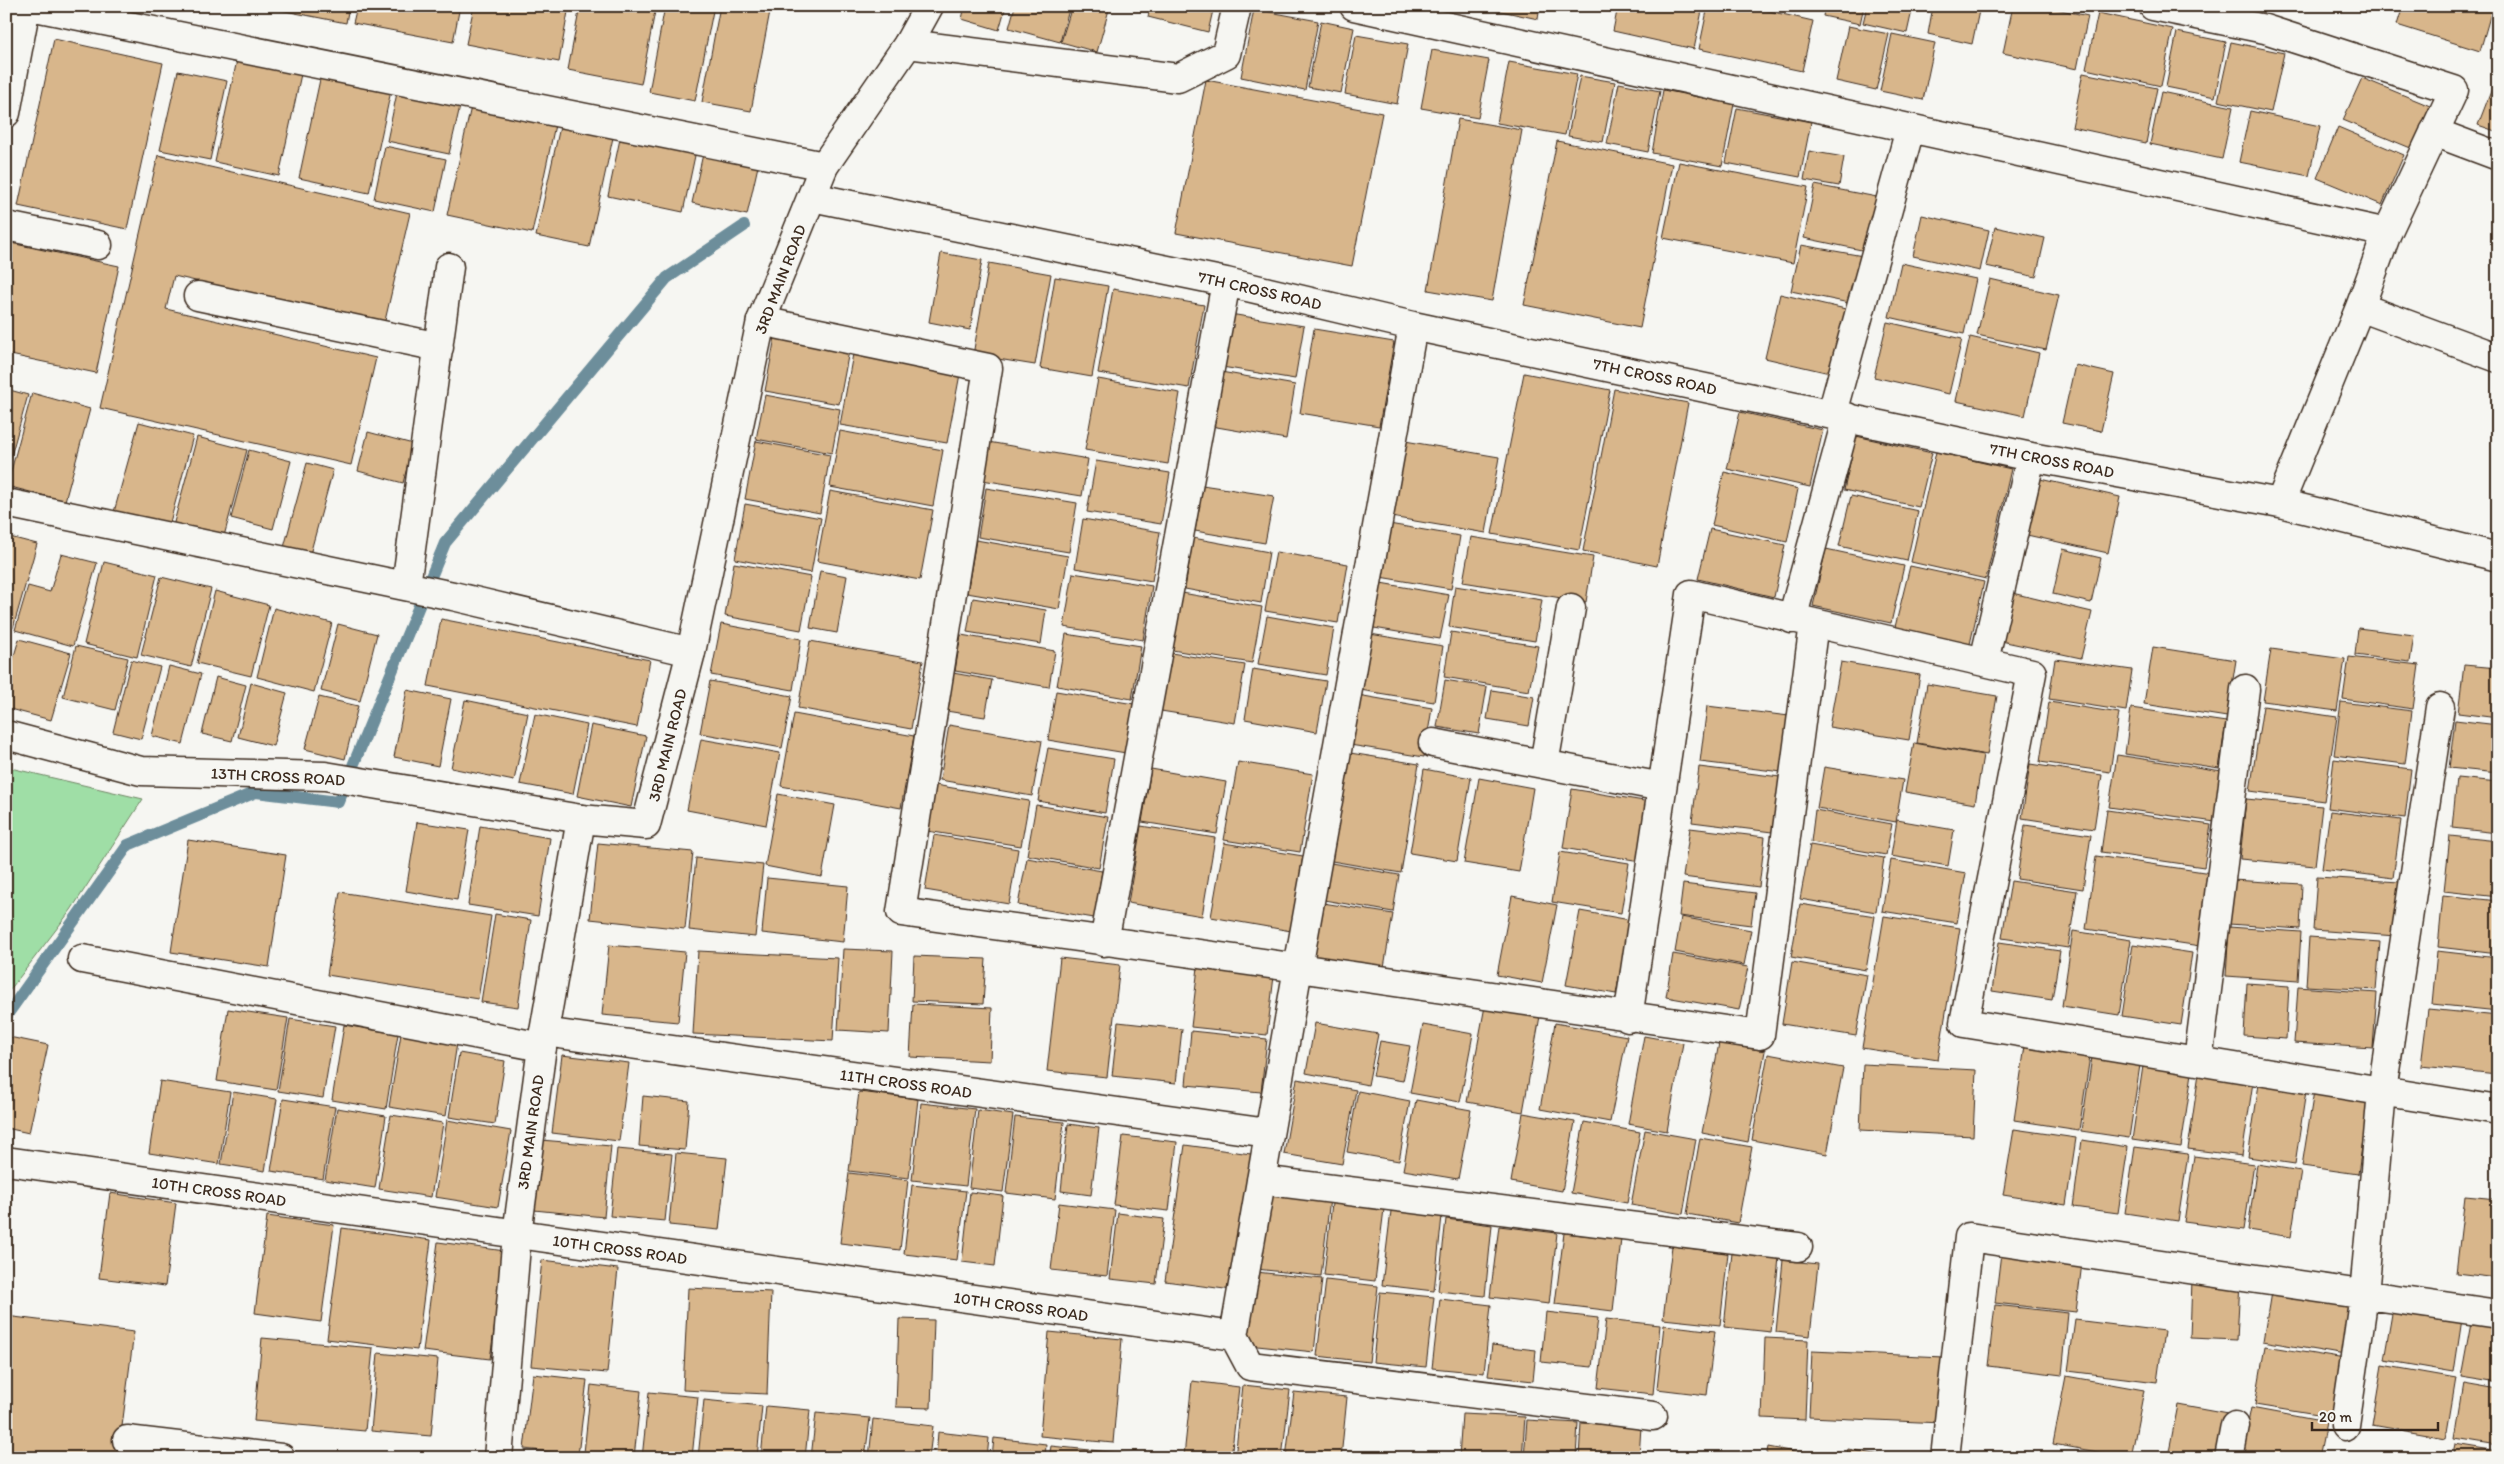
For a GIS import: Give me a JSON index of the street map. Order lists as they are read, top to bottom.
{
  "streets": {
    "street": [
      "3RD MAIN ROAD",
      "7TH CROSS ROAD",
      "13TH CROSS ROAD",
      "11TH CROSS ROAD",
      "10TH CROSS ROAD"
    ]
  },
  "crossings": [
    ["3RD MAIN ROAD", "7TH CROSS ROAD"],
    ["3RD MAIN ROAD", "13TH CROSS ROAD"],
    ["3RD MAIN ROAD", "11TH CROSS ROAD"],
    ["3RD MAIN ROAD", "10TH CROSS ROAD"]
  ],
  "scale_bar": "20 m"
}
